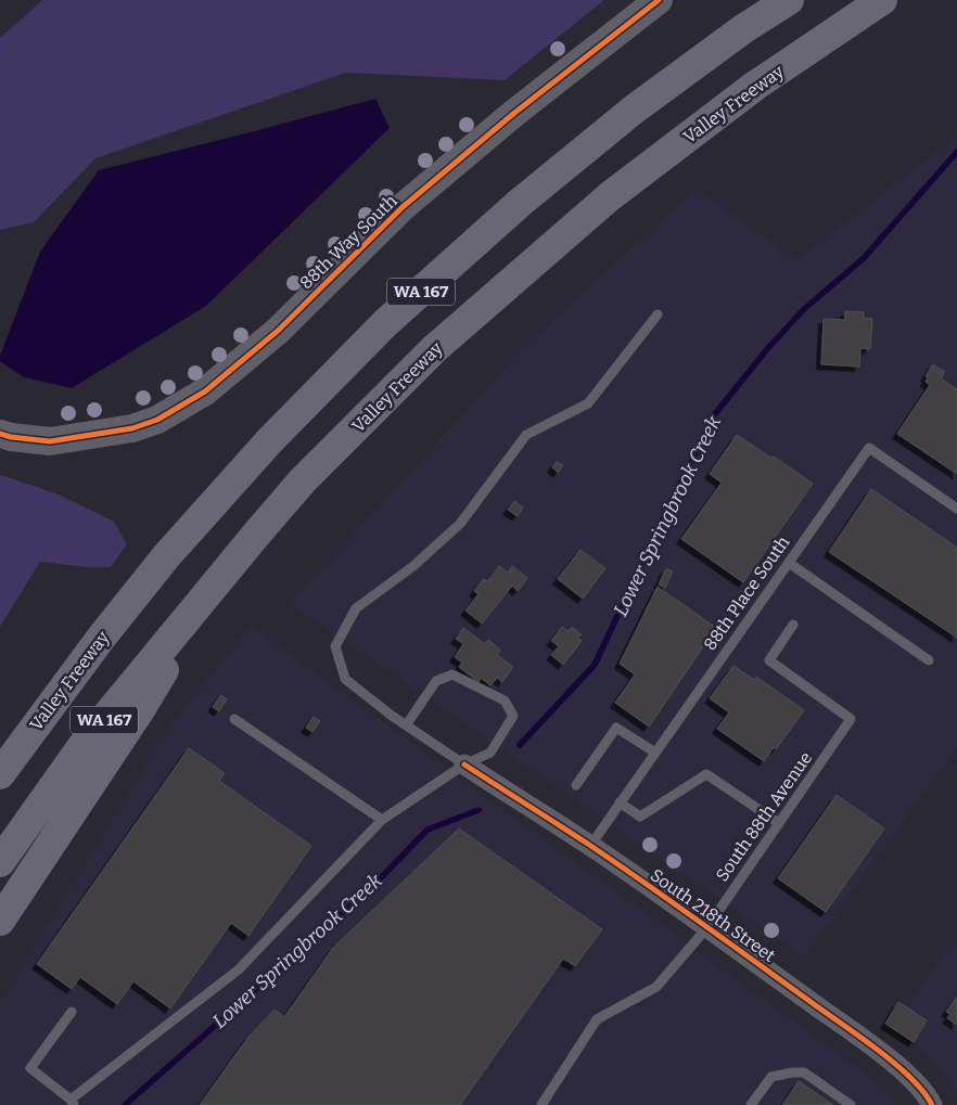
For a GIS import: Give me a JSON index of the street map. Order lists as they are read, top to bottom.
{
  "streets": {
    "highway": ["Valley Freeway", "WA 167"],
    "street": ["88th Way South", "South 218th Street"],
    "lane": ["88th Place South", "South 88th Avenue"]
  },
  "crossings": [
    ["88th Place South", "South 218th Street"],
    ["South 88th Avenue", "South 218th Street"]
  ],
  "water": ["Lower Springbrook Creek"]
}
